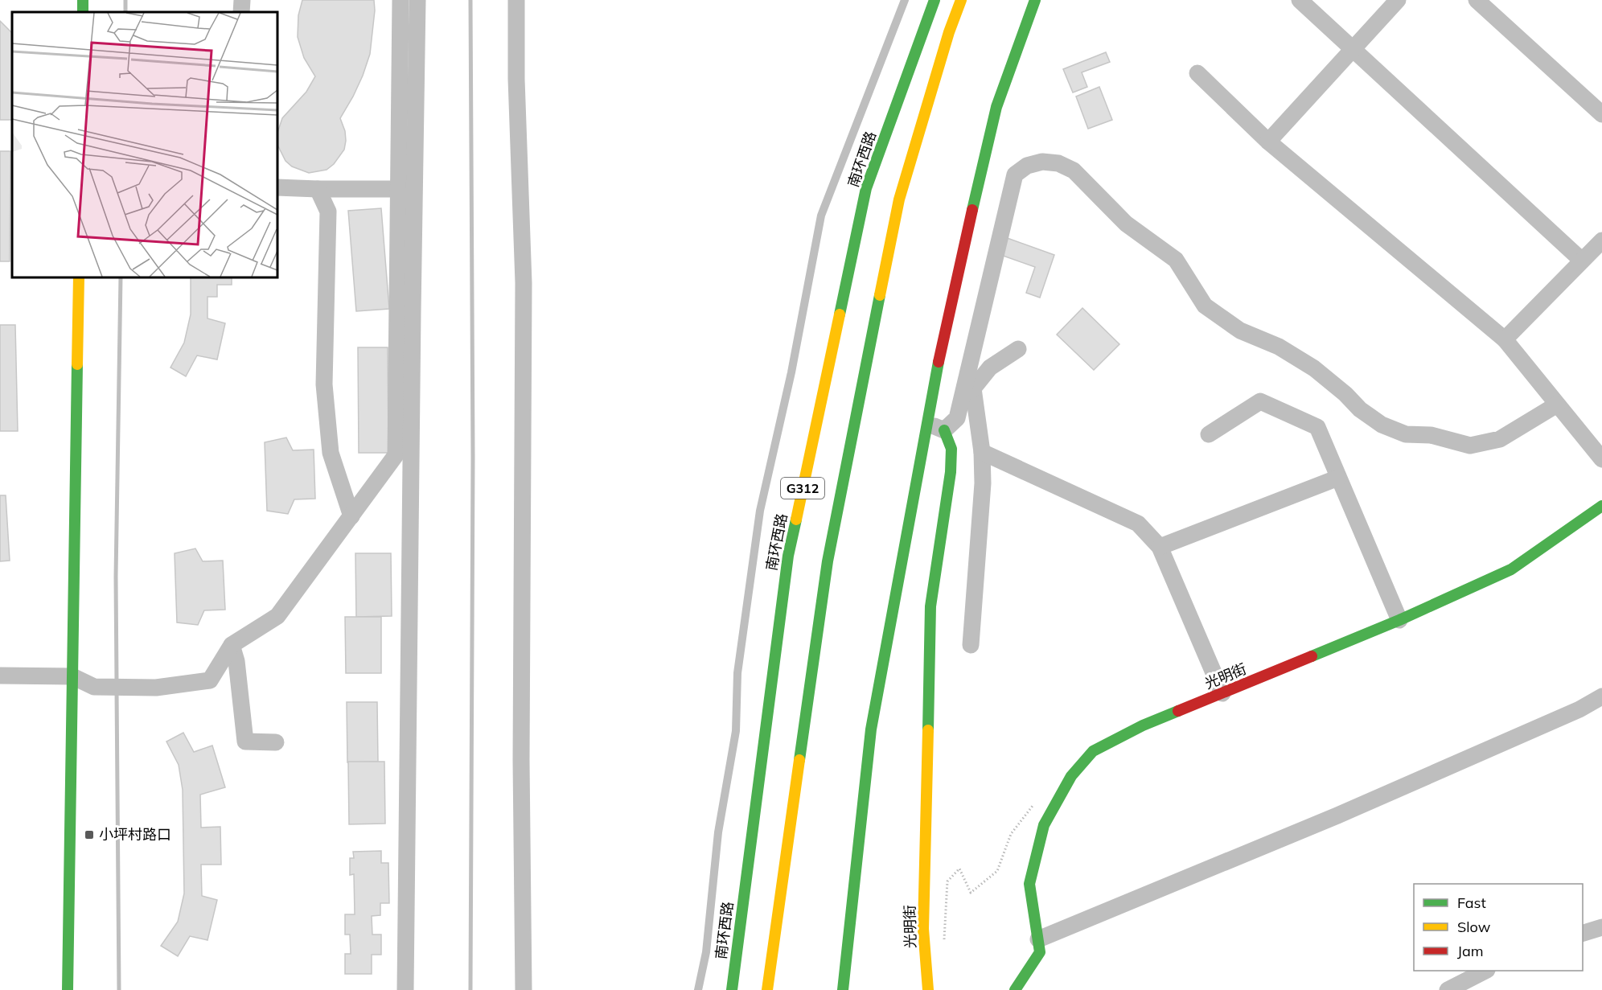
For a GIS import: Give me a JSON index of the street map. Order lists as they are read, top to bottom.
{
  "streets": {
    "main road": ["南环西路", "G312", "光明街"]
  },
  "places": {
    "transit": ["小坪村路口"]
  },
  "legend": ["Fast", "Slow", "Jam"]
}
